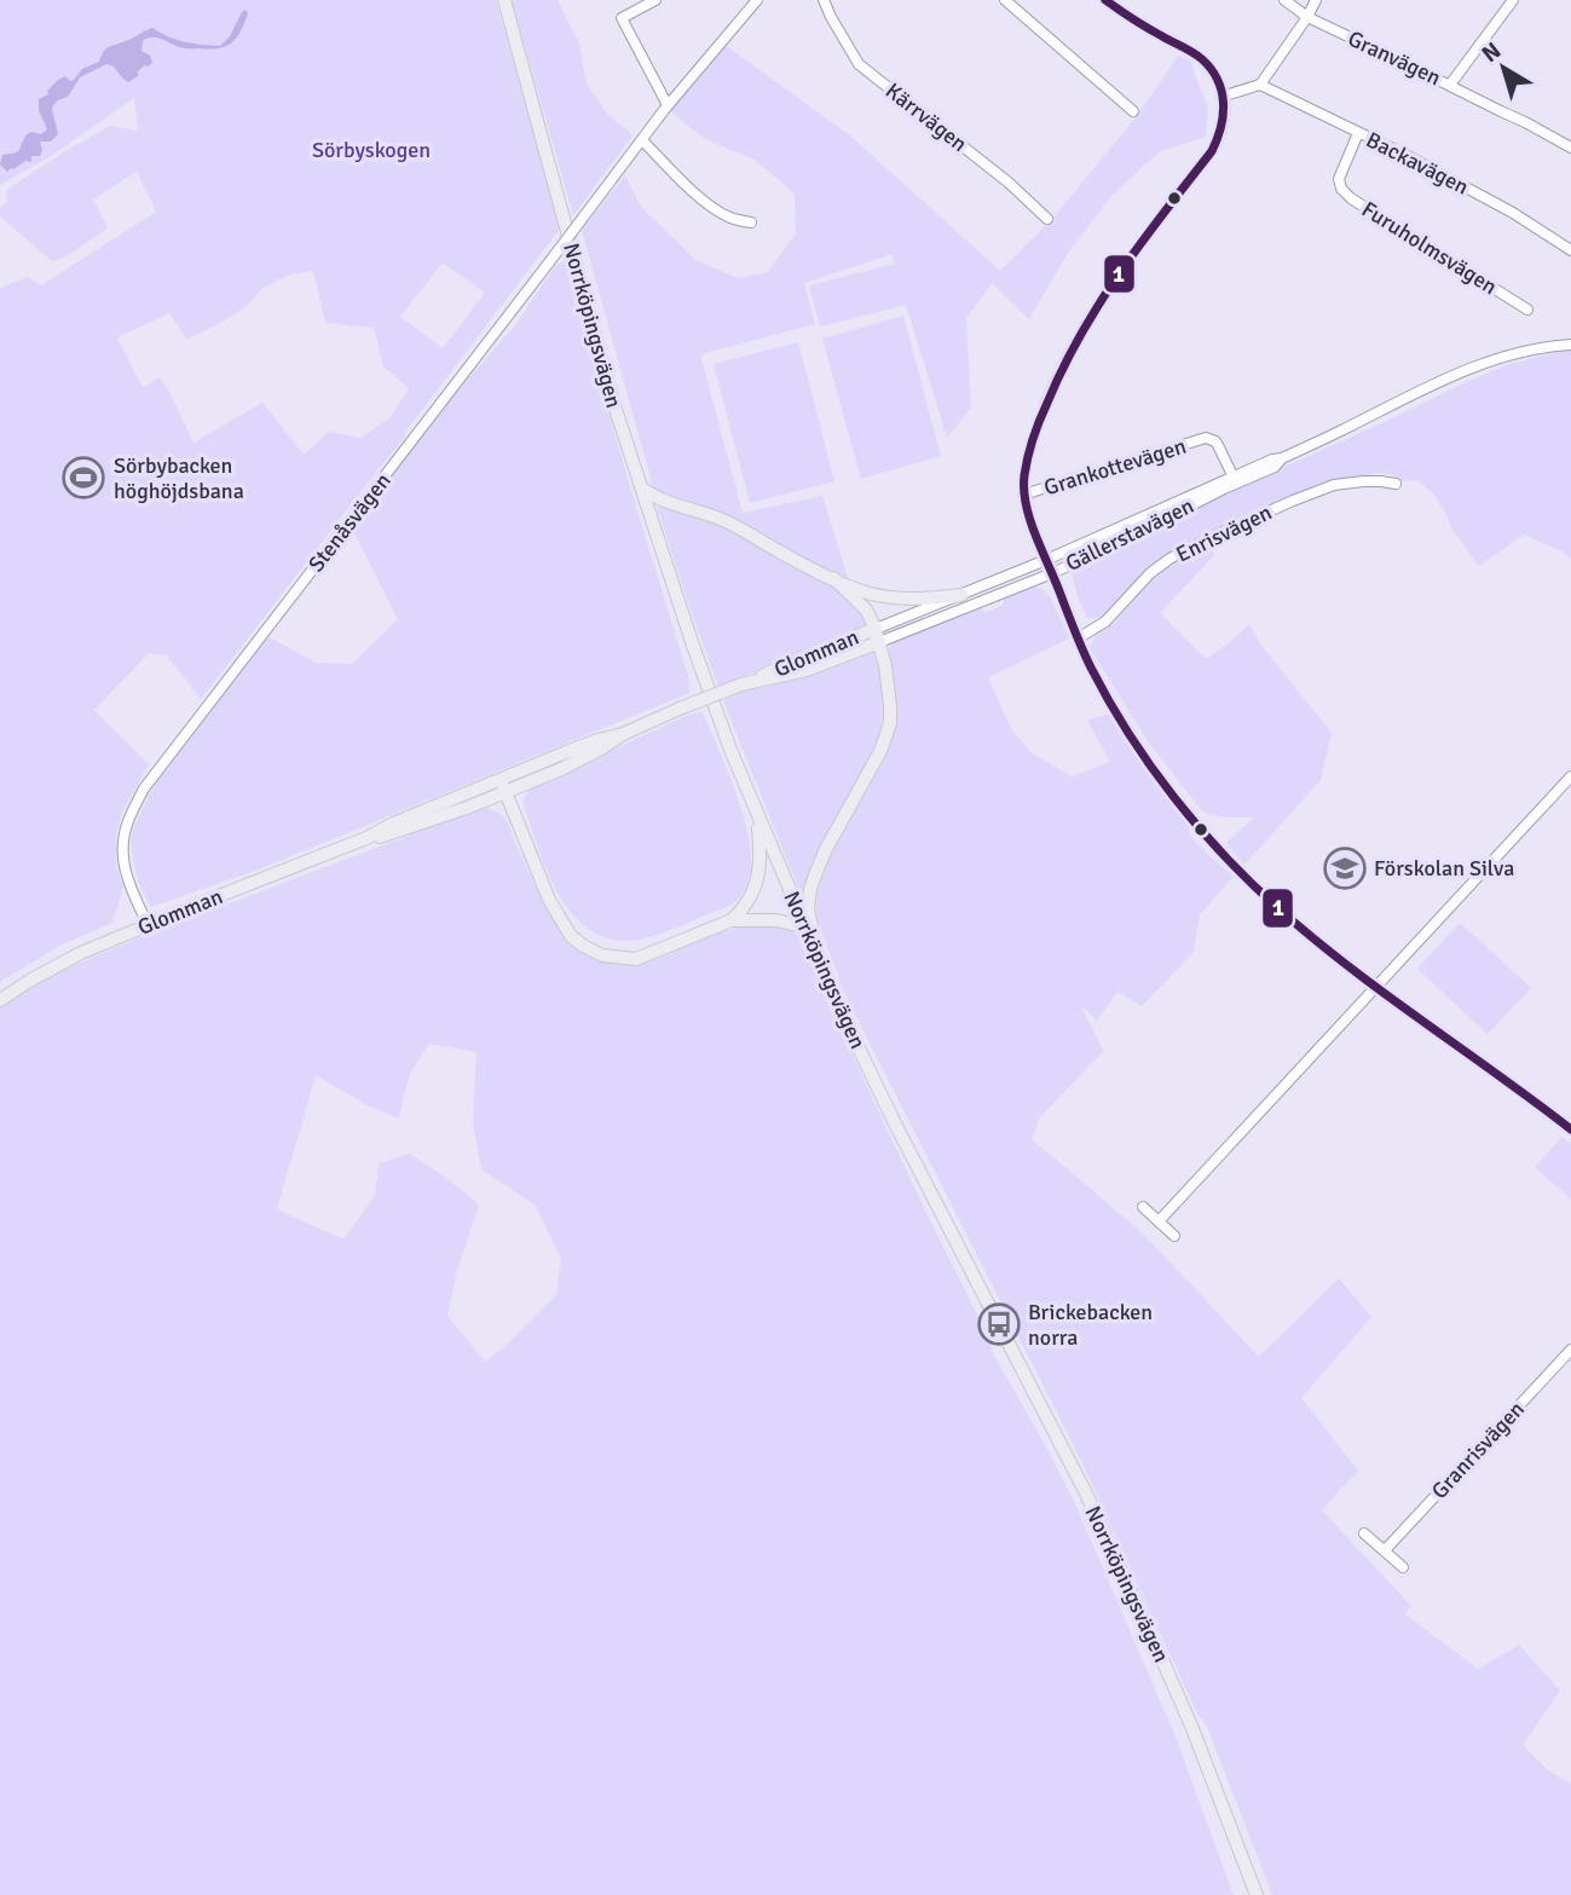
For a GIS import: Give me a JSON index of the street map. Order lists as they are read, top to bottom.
{
  "streets": {
    "main road": ["Norrköpingsvägen", "Glomman"],
    "street": [
      "Granvägen",
      "Kärrvägen",
      "Backavägen",
      "Furuholmsvägen",
      "Grankottevägen",
      "Stenåsvägen",
      "Enrisvägen",
      "Gällerstavägen",
      "Granrisvägen"
    ]
  },
  "crossings": [
    ["Backavägen", "Furuholmsvägen"],
    ["Grankottevägen", "Gällerstavägen"],
    ["Stenåsvägen", "Glomman"],
    ["Gällerstavägen", "Glomman"]
  ],
  "parks": ["Sörbyskogen"],
  "places": {
    "sports": ["Sörbybacken höghöjdsbana"],
    "school or university": ["Förskolan Silva"],
    "bus stop": ["Brickebacken norra"]
  },
  "lines": ["transit line 1"],
  "north": "top left"
}
